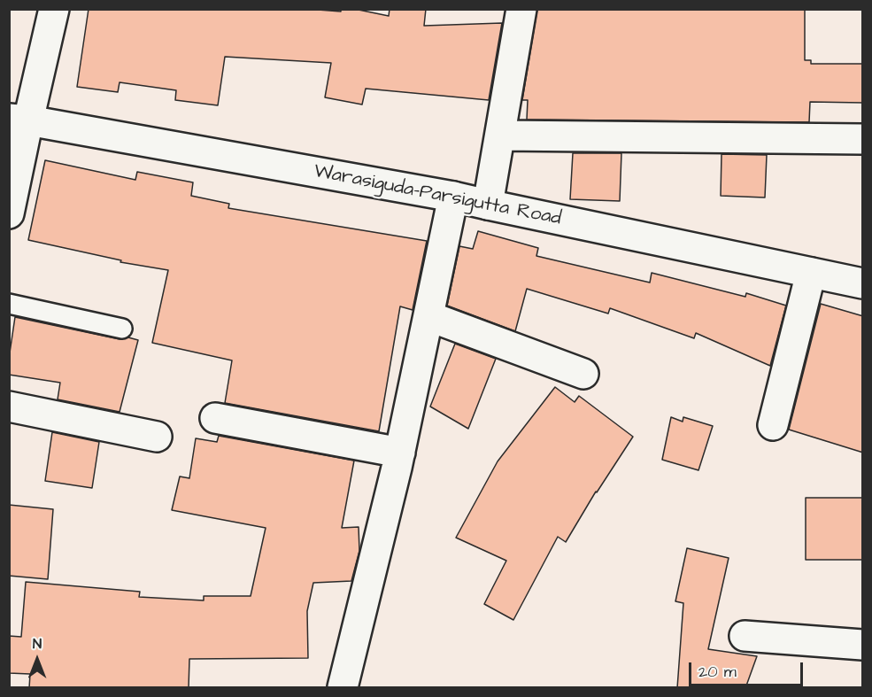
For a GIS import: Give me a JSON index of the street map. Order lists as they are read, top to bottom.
{
  "streets": {
    "street": ["Warasiguda-Parsigutta Road"]
  },
  "scale_bar": "20 m",
  "north": "top"
}
